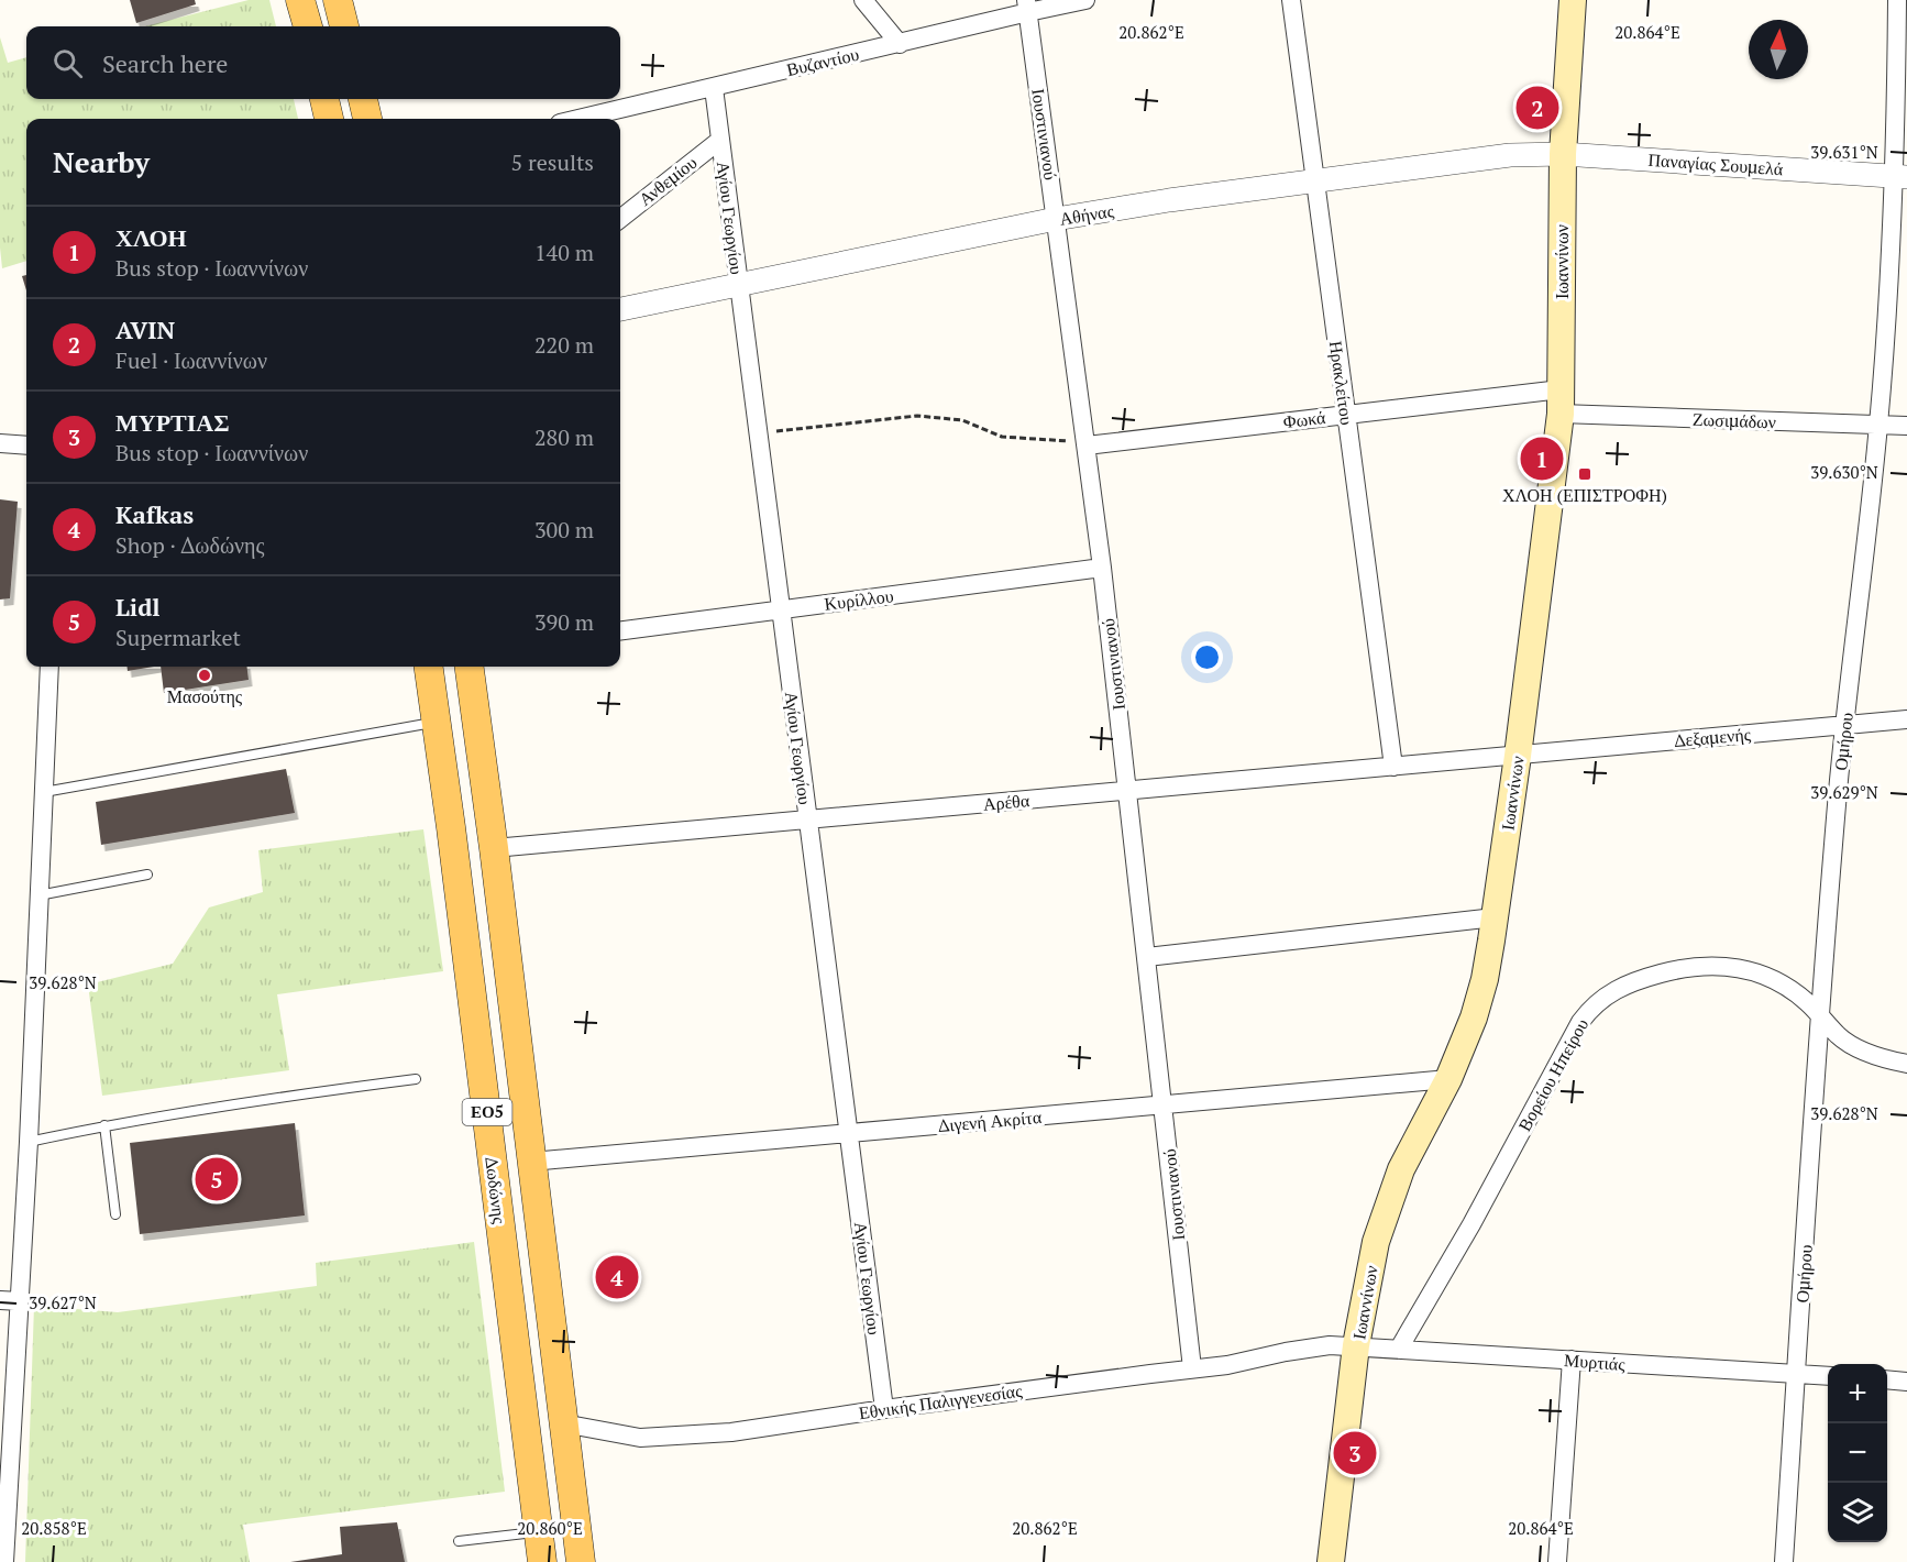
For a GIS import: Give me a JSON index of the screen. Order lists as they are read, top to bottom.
{
  "streets": {
    "main road": ["Ιωαννίνων", "ΕΟ5", "Δωδώνης"],
    "street": [
      "Βυζαντίου",
      "Ιουστινιανού",
      "Παναγίας Σουμελά",
      "Ανθεμίου",
      "Αθήνας",
      "Αγίου Γεωργίου",
      "Ηρακλείτου",
      "Φωκά",
      "Ζωσιμάδων",
      "Κυρίλλου",
      "Δεξαμενής",
      "Ομήρου",
      "Αρέθα",
      "Βορείου Ηπείρου",
      "Διγενή Ακρίτα",
      "Μυρτιάς",
      "Εθνικής Παλιγγενεσίας"
    ]
  },
  "crossings": [
    ["Βυζαντίου", "Ιουστινιανού"],
    ["Βυζαντίου", "Αγίου Γεωργίου"],
    ["Ιουστινιανού", "Αθήνας"],
    ["Ιουστινιανού", "Φωκά"],
    ["Ιουστινιανού", "Κυρίλλου"],
    ["Ιουστινιανού", "Αρέθα"],
    ["Ιουστινιανού", "Διγενή Ακρίτα"],
    ["Ιουστινιανού", "Εθνικής Παλιγγενεσίας"],
    ["Παναγίας Σουμελά", "Αθήνας"],
    ["Παναγίας Σουμελά", "Ιωαννίνων"],
    ["Παναγίας Σουμελά", "Ομήρου"],
    ["Ανθεμίου", "Αγίου Γεωργίου"],
    ["Αθήνας", "Αγίου Γεωργίου"],
    ["Αθήνας", "Ιωαννίνων"],
    ["Αθήνας", "Ηρακλείτου"],
    ["Αγίου Γεωργίου", "Κυρίλλου"],
    ["Αγίου Γεωργίου", "Αρέθα"],
    ["Αγίου Γεωργίου", "Διγενή Ακρίτα"],
    ["Αγίου Γεωργίου", "Εθνικής Παλιγγενεσίας"],
    ["Ιωαννίνων", "Φωκά"],
    ["Ιωαννίνων", "Ζωσιμάδων"],
    ["Ιωαννίνων", "Δεξαμενής"],
    ["Ιωαννίνων", "Αρέθα"],
    ["Ιωαννίνων", "Διγενή Ακρίτα"],
    ["Ιωαννίνων", "Μυρτιάς"],
    ["Ιωαννίνων", "Εθνικής Παλιγγενεσίας"],
    ["Ηρακλείτου", "Φωκά"],
    ["Ηρακλείτου", "Αρέθα"],
    ["Φωκά", "Ζωσιμάδων"],
    ["Ζωσιμάδων", "Ομήρου"],
    ["Δεξαμενής", "Ομήρου"],
    ["Δεξαμενής", "Αρέθα"],
    ["Ομήρου", "Βορείου Ηπείρου"],
    ["Ομήρου", "Μυρτιάς"],
    ["Αρέθα", "ΕΟ5"],
    ["Βορείου Ηπείρου", "Μυρτιάς"],
    ["ΕΟ5", "Διγενή Ακρίτα"],
    ["ΕΟ5", "Εθνικής Παλιγγενεσίας"],
    ["Μυρτιάς", "Εθνικής Παλιγγενεσίας"]
  ],
  "places": {
    "transit": ["ΧΛΟΗ (ΕΠΙΣΤΡΟΦΗ)"],
    "other": ["Μασούτης"]
  },
  "north": "top",
  "page": {
    "search": "Search here",
    "pins": [
      "2",
      "1",
      "5",
      "4",
      "3"
    ],
    "heading": ["Nearby", "5 results"],
    "list": [
      {
        "mark": "1",
        "name": "ΧΛΟΗ",
        "note": "Bus stop · Ιωαννίνων",
        "value": "140 m"
      },
      {
        "mark": "2",
        "name": "AVIN",
        "note": "Fuel · Ιωαννίνων",
        "value": "220 m"
      },
      {
        "mark": "3",
        "name": "ΜΥΡΤΙΑΣ",
        "note": "Bus stop · Ιωαννίνων",
        "value": "280 m"
      },
      {
        "mark": "4",
        "name": "Kafkas",
        "note": "Shop · Δωδώνης",
        "value": "300 m"
      },
      {
        "mark": "5",
        "name": "Lidl",
        "note": "Supermarket",
        "value": "390 m"
      }
    ],
    "map_buttons": ["+", "−"]
  },
  "coordinates": [
    "20.862°E",
    "20.864°E",
    "39.631°N",
    "39.630°N",
    "39.629°N",
    "39.628°N",
    "39.627°N",
    "20.858°E",
    "20.860°E"
  ]
}
